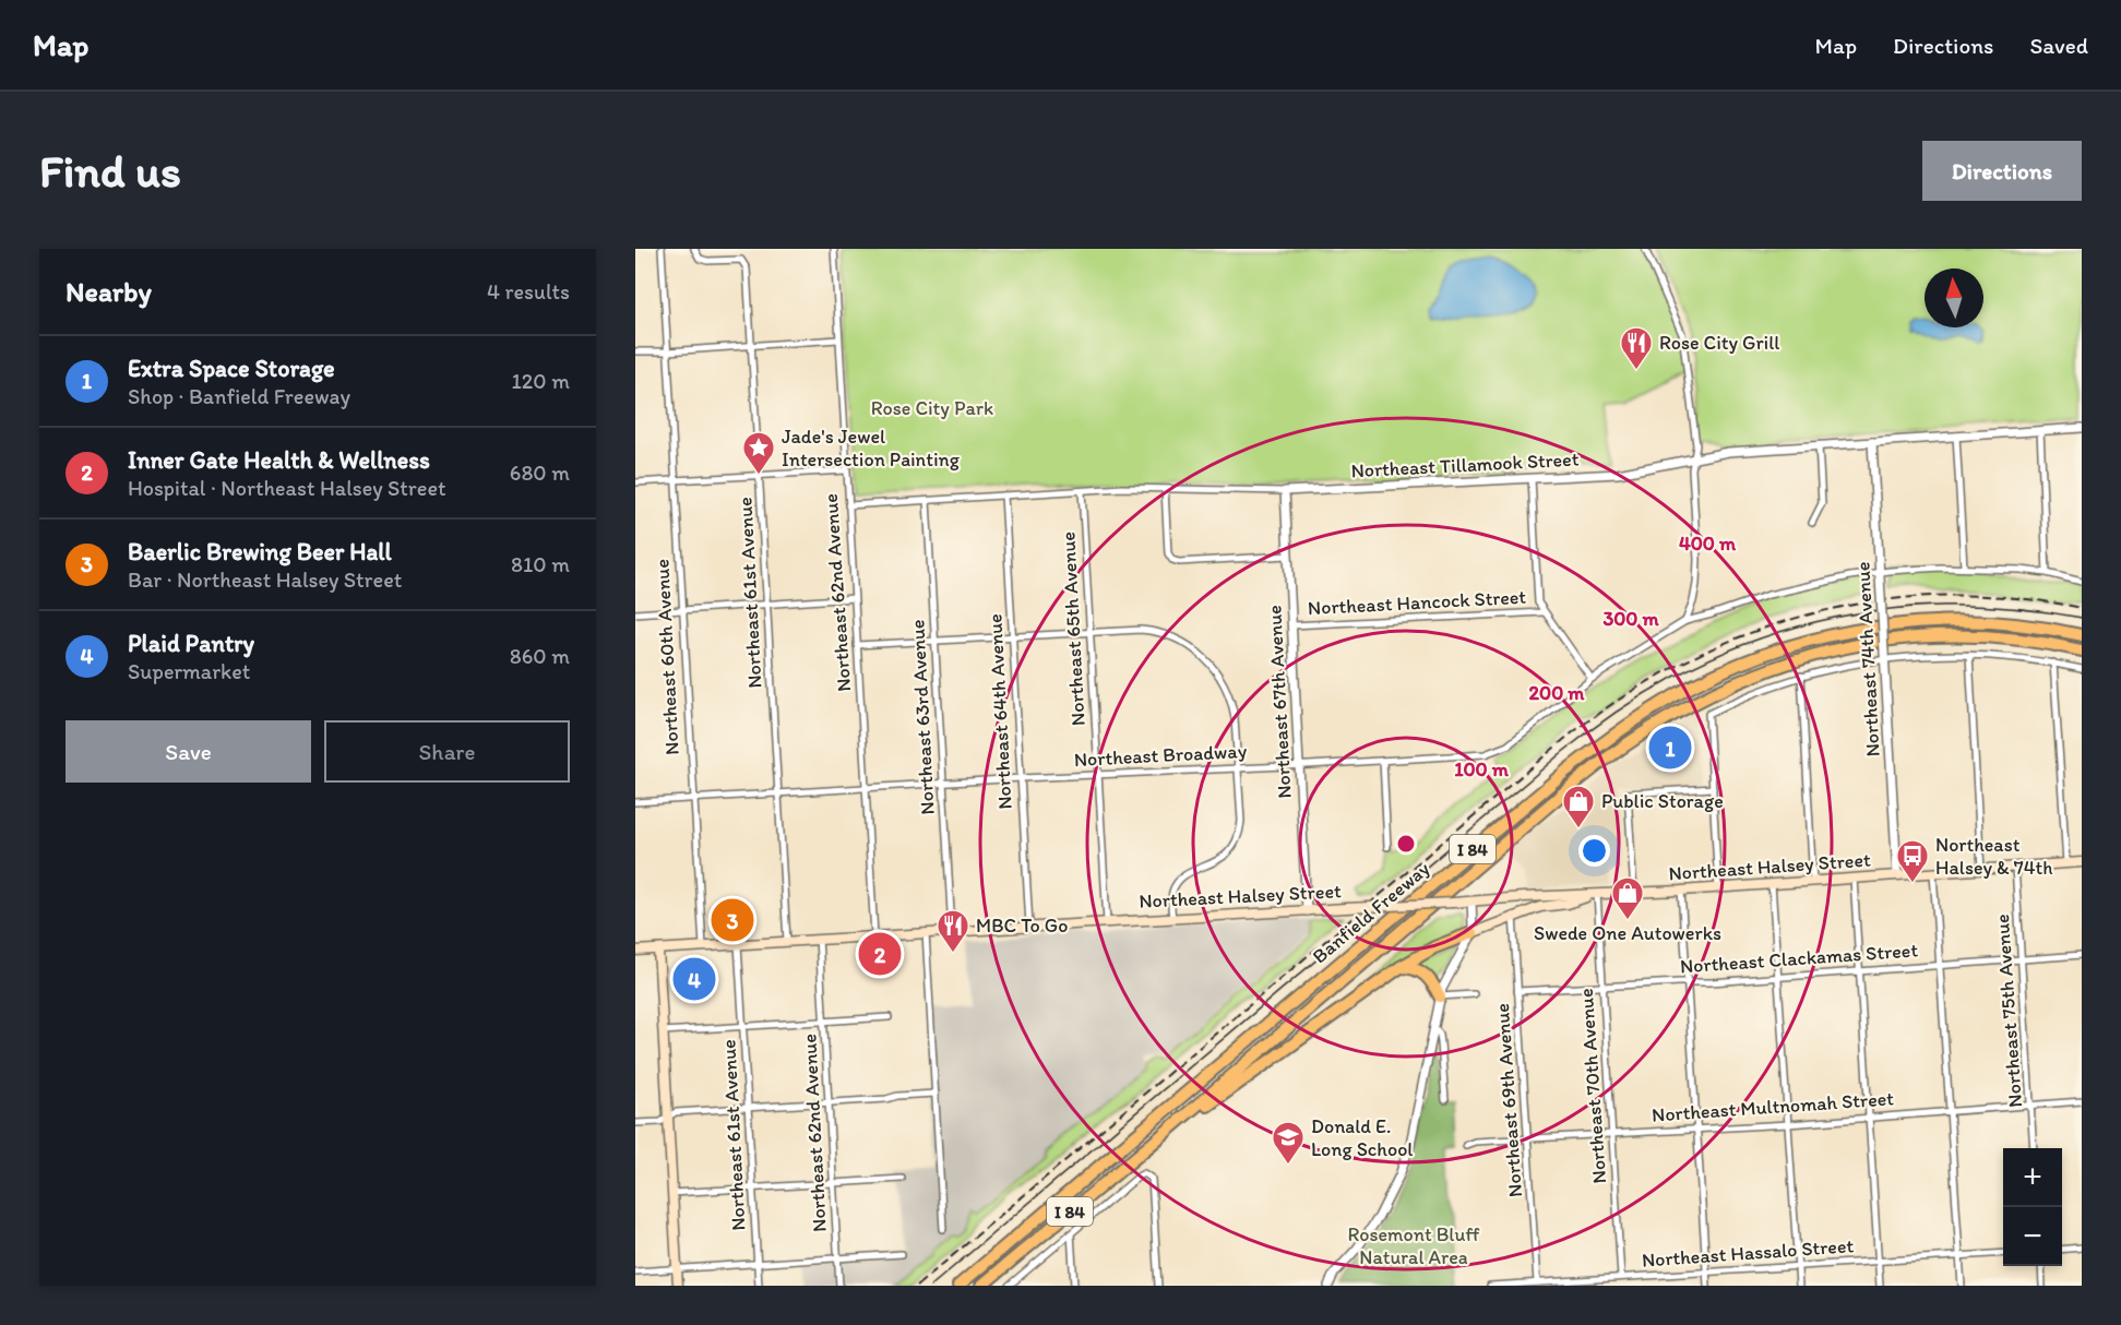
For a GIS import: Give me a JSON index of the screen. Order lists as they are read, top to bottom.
{
  "streets": {
    "highway": ["I 84", "Banfield Freeway"],
    "main road": ["Northeast Halsey Street"],
    "street": [
      "Northeast Tillamook Street",
      "Northeast 61st Avenue",
      "Northeast 62nd Avenue",
      "Northeast Hancock Street",
      "Northeast 65th Avenue",
      "Northeast 60th Avenue",
      "Northeast 74th Avenue",
      "Northeast 67th Avenue",
      "Northeast 64th Avenue",
      "Northeast 63rd Avenue",
      "Northeast Broadway",
      "Northeast Clackamas Street",
      "Northeast 75th Avenue",
      "Northeast 70th Avenue",
      "Northeast 69th Avenue",
      "Northeast Multnomah Street",
      "Northeast Hassalo Street"
    ]
  },
  "crossings": [
    ["Northeast Tillamook Street", "Northeast 62nd Avenue"],
    ["Northeast Tillamook Street", "Northeast 65th Avenue"],
    ["Northeast Tillamook Street", "Northeast 74th Avenue"],
    ["Northeast Tillamook Street", "Northeast 67th Avenue"],
    ["Northeast Tillamook Street", "Northeast 64th Avenue"],
    ["Northeast Tillamook Street", "Northeast 63rd Avenue"],
    ["Northeast 61st Avenue", "Northeast Broadway"],
    ["Northeast 61st Avenue", "Northeast Halsey Street"],
    ["Northeast 62nd Avenue", "Northeast Broadway"],
    ["Northeast 62nd Avenue", "Northeast Halsey Street"],
    ["Northeast Hancock Street", "Northeast 67th Avenue"],
    ["Northeast 65th Avenue", "Northeast Broadway"],
    ["Northeast 65th Avenue", "Northeast Halsey Street"],
    ["Northeast 60th Avenue", "Northeast Broadway"],
    ["Northeast 60th Avenue", "Northeast Halsey Street"],
    ["Northeast 74th Avenue", "Northeast Broadway"],
    ["Northeast 74th Avenue", "Northeast Halsey Street"],
    ["Northeast 67th Avenue", "Northeast Broadway"],
    ["Northeast 67th Avenue", "Northeast Halsey Street"],
    ["Northeast 64th Avenue", "Northeast Broadway"],
    ["Northeast 64th Avenue", "Northeast Halsey Street"],
    ["Northeast 63rd Avenue", "Northeast Broadway"],
    ["Northeast 63rd Avenue", "Northeast Halsey Street"],
    ["Northeast Halsey Street", "Northeast 75th Avenue"],
    ["Northeast Halsey Street", "Northeast 70th Avenue"],
    ["Northeast Clackamas Street", "Northeast 75th Avenue"],
    ["Northeast Clackamas Street", "Northeast 70th Avenue"],
    ["Northeast Clackamas Street", "Northeast 69th Avenue"],
    ["Northeast 75th Avenue", "Northeast Multnomah Street"],
    ["Northeast 70th Avenue", "Northeast Multnomah Street"],
    ["Northeast 70th Avenue", "Northeast Hassalo Street"],
    ["Northeast 69th Avenue", "Northeast Multnomah Street"],
    ["Northeast 69th Avenue", "Northeast Hassalo Street"]
  ],
  "parks": ["Rose City Park", "Rosemont Bluff Natural Area"],
  "places": {
    "restaurant": ["Rose City Grill", "MBC To Go"],
    "place": ["Jade's Jewel Intersection Painting"],
    "shop": ["Public Storage", "Swede One Autowerks"],
    "bus stop": ["Northeast Halsey & 74th"],
    "school or university": ["Donald E. Long School"]
  },
  "north": "top",
  "page": {
    "header": "Map",
    "nav": ["Map", "Directions", "Saved"],
    "buttons": [
      "Directions",
      ["Save", "Share"]
    ],
    "title": "Find us",
    "heading": ["Nearby", "4 results"],
    "list": [
      {
        "mark": "1",
        "name": "Extra Space Storage",
        "note": "Shop · Banfield Freeway",
        "value": "120 m"
      },
      {
        "mark": "2",
        "name": "Inner Gate Health & Wellness",
        "note": "Hospital · Northeast Halsey Street",
        "value": "680 m"
      },
      {
        "mark": "3",
        "name": "Baerlic Brewing Beer Hall",
        "note": "Bar · Northeast Halsey Street",
        "value": "810 m"
      },
      {
        "mark": "4",
        "name": "Plaid Pantry",
        "note": "Supermarket",
        "value": "860 m"
      }
    ],
    "pins": [
      "1",
      "3",
      "2",
      "4"
    ],
    "map_buttons": ["+", "−"]
  },
  "rings": [
    "400 m",
    "300 m",
    "200 m",
    "100 m"
  ]
}
